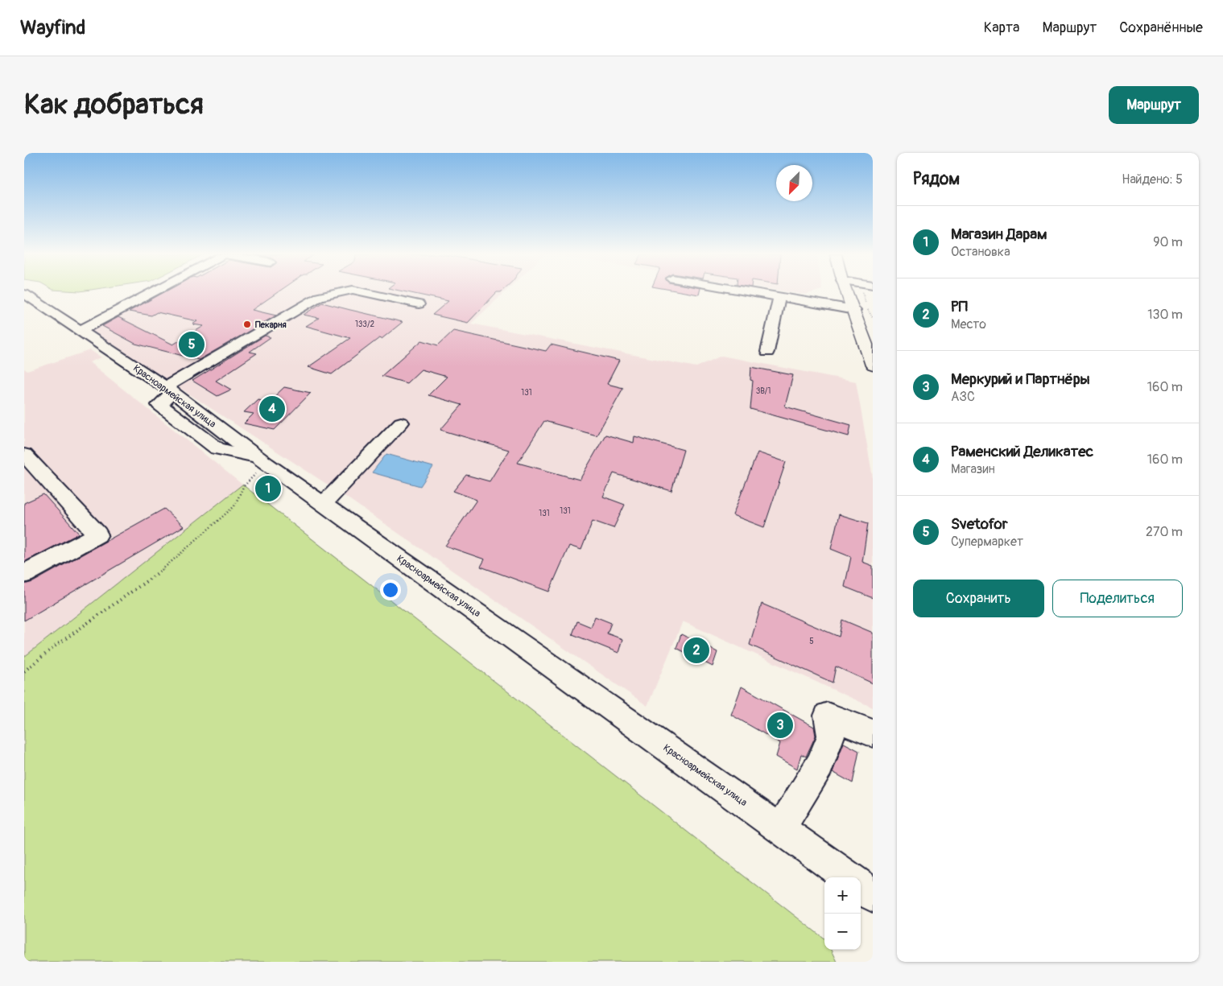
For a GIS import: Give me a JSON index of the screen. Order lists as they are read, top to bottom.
{
  "streets": {
    "street": ["Красноармейская улица"]
  },
  "places": ["Пекарня"],
  "house_numbers": [
    "133/2",
    "3В/1",
    "131",
    "131",
    "131",
    "5"
  ],
  "north": "bottom left",
  "page": {
    "header": "Wayfind",
    "nav": ["Карта", "Маршрут", "Сохранённые"],
    "buttons": [
      "Маршрут",
      ["Сохранить", "Поделиться"]
    ],
    "title": "Как добраться",
    "heading": ["Рядом", "Найдено: 5"],
    "list": [
      {
        "mark": "1",
        "name": "Магазин Дарам",
        "note": "Остановка",
        "value": "90 m"
      },
      {
        "mark": "2",
        "name": "РП",
        "note": "Место",
        "value": "130 m"
      },
      {
        "mark": "3",
        "name": "Меркурий и Партнёры",
        "note": "АЗС",
        "value": "160 m"
      },
      {
        "mark": "4",
        "name": "Раменский Деликатес",
        "note": "Магазин",
        "value": "160 m"
      },
      {
        "mark": "5",
        "name": "Svetofor",
        "note": "Супермаркет",
        "value": "270 m"
      }
    ],
    "pins": [
      "5",
      "4",
      "1",
      "2",
      "3"
    ],
    "map_buttons": ["+", "−"]
  }
}
